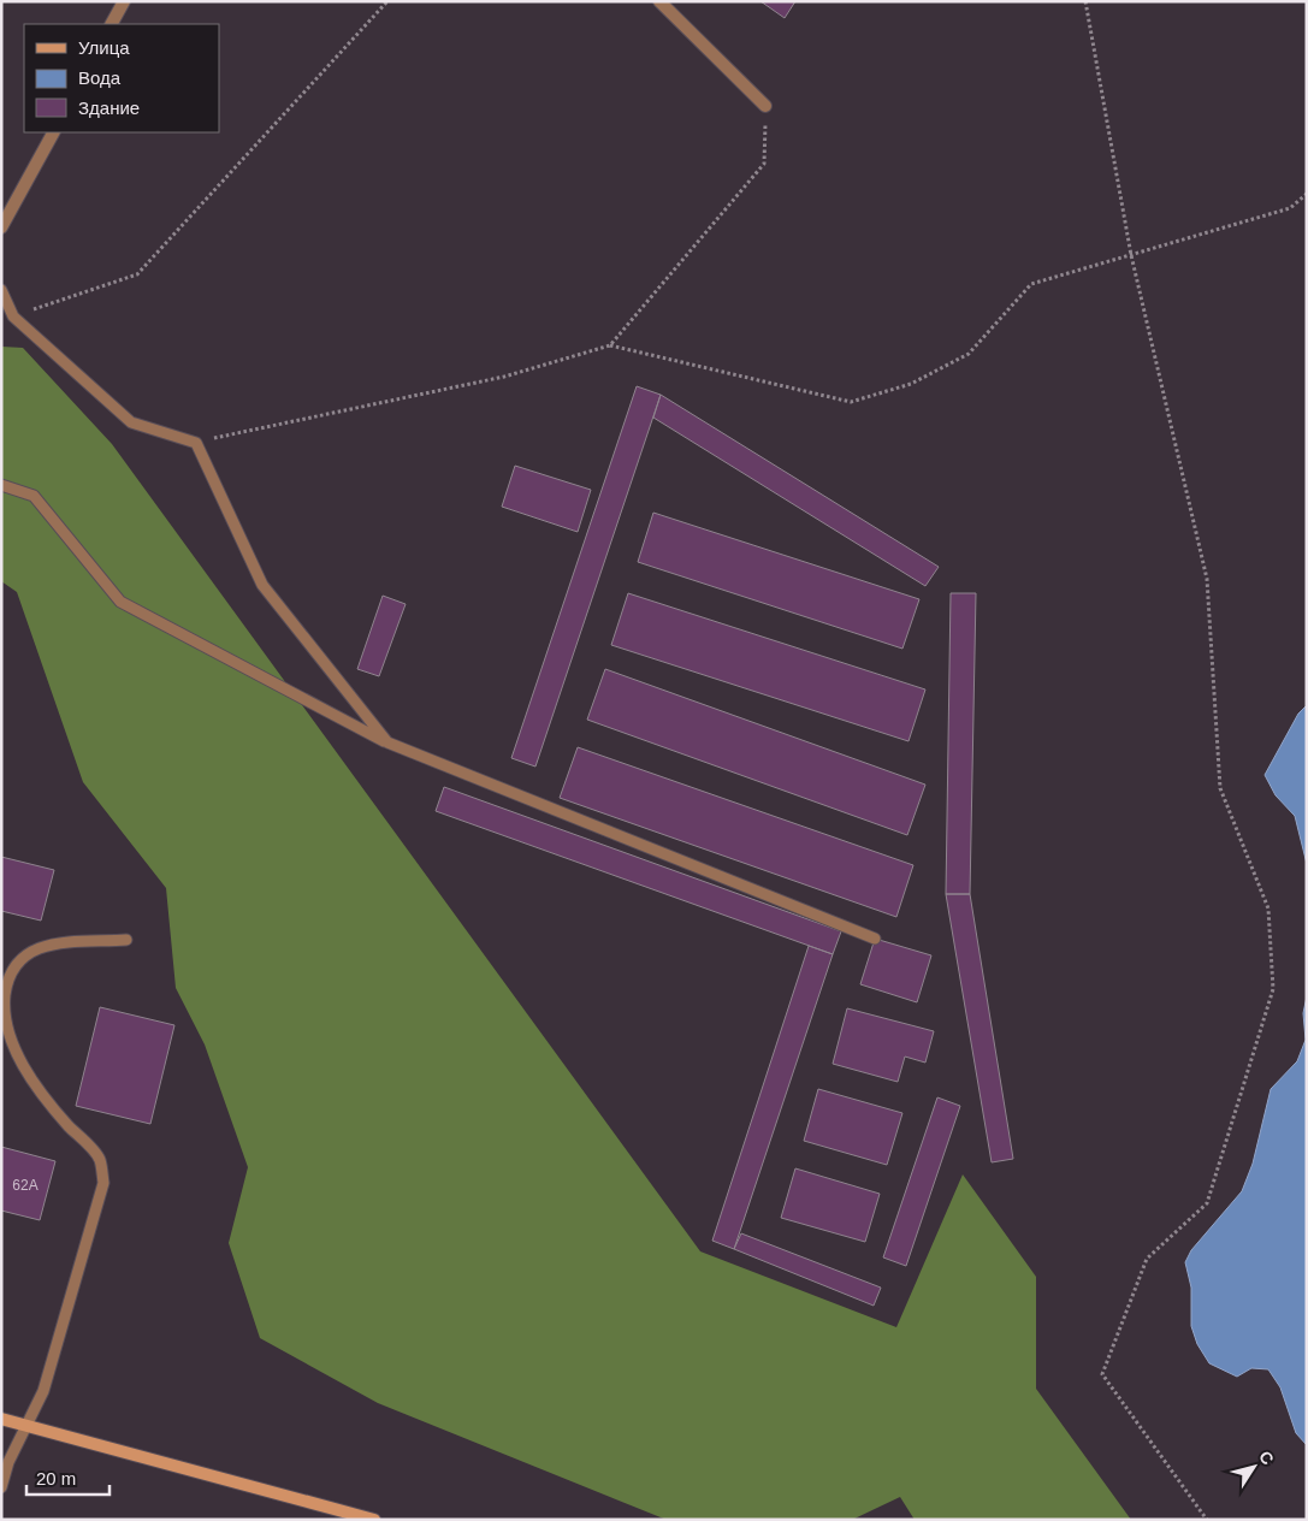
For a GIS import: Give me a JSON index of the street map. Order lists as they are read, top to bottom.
{
  "house_numbers": ["62А"],
  "legend": ["Улица", "Вода", "Здание"],
  "scale_bar": "20 m",
  "north": "top right"
}
